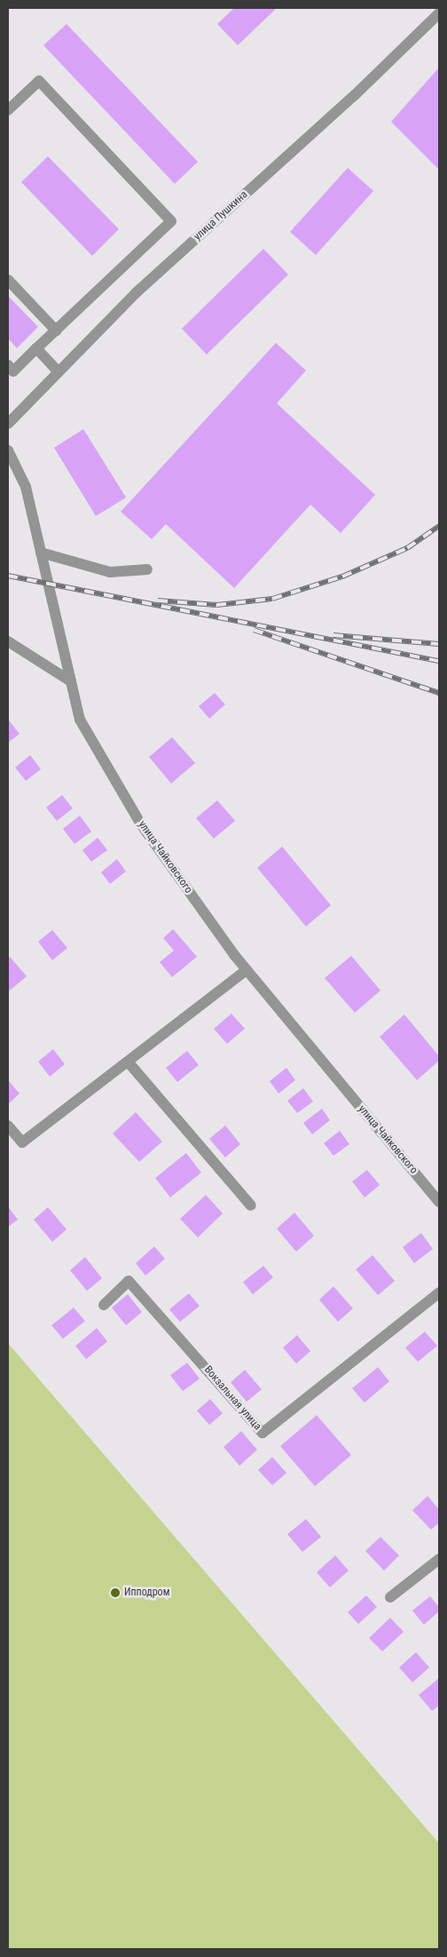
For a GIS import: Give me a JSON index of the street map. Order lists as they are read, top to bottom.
{
  "streets": {
    "street": ["улица Пушкина", "улица Чайковского", "Вокзальная улица"]
  },
  "places": ["Ипподром"]
}
